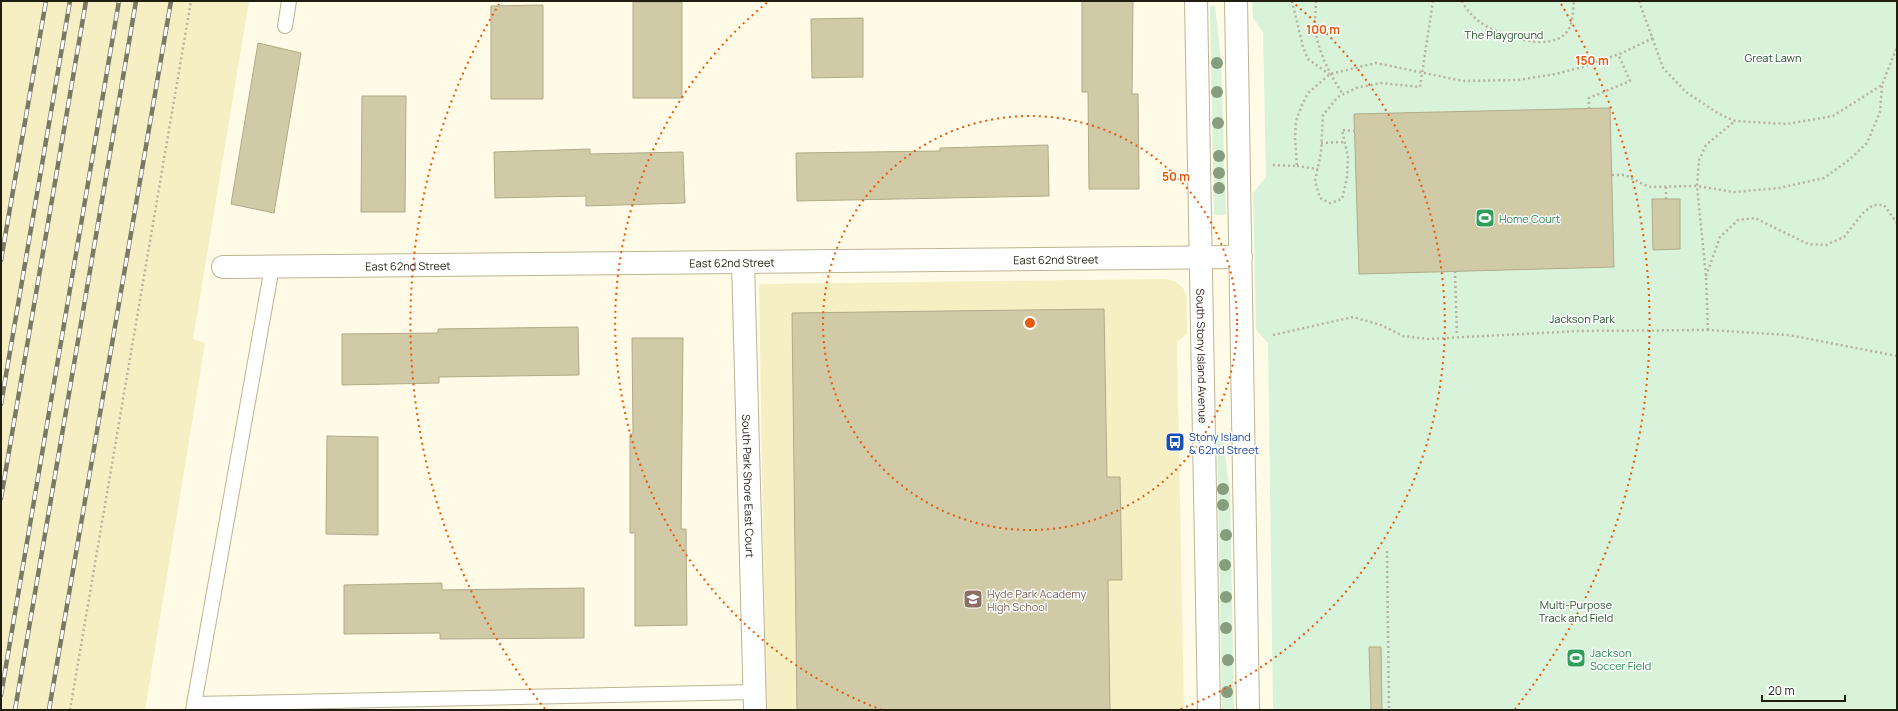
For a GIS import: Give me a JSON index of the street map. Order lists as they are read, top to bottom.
{
  "streets": {
    "street": ["East 62nd Street", "South Stony Island Avenue", "South Park Shore East Court"]
  },
  "crossings": [
    ["East 62nd Street", "South Stony Island Avenue"],
    ["East 62nd Street", "South Park Shore East Court"]
  ],
  "parks": [
    "The Playground",
    "Great Lawn",
    "Jackson Park",
    "Multi-Purpose Track and Field"
  ],
  "places": {
    "sports": ["Home Court", "Jackson Soccer Field"],
    "bus stop": ["Stony Island & 62nd Street"],
    "school or university": ["Hyde Park Academy High School"]
  },
  "scale_bar": "20 m",
  "rings": ["100 m", "150 m", "50 m"]
}
